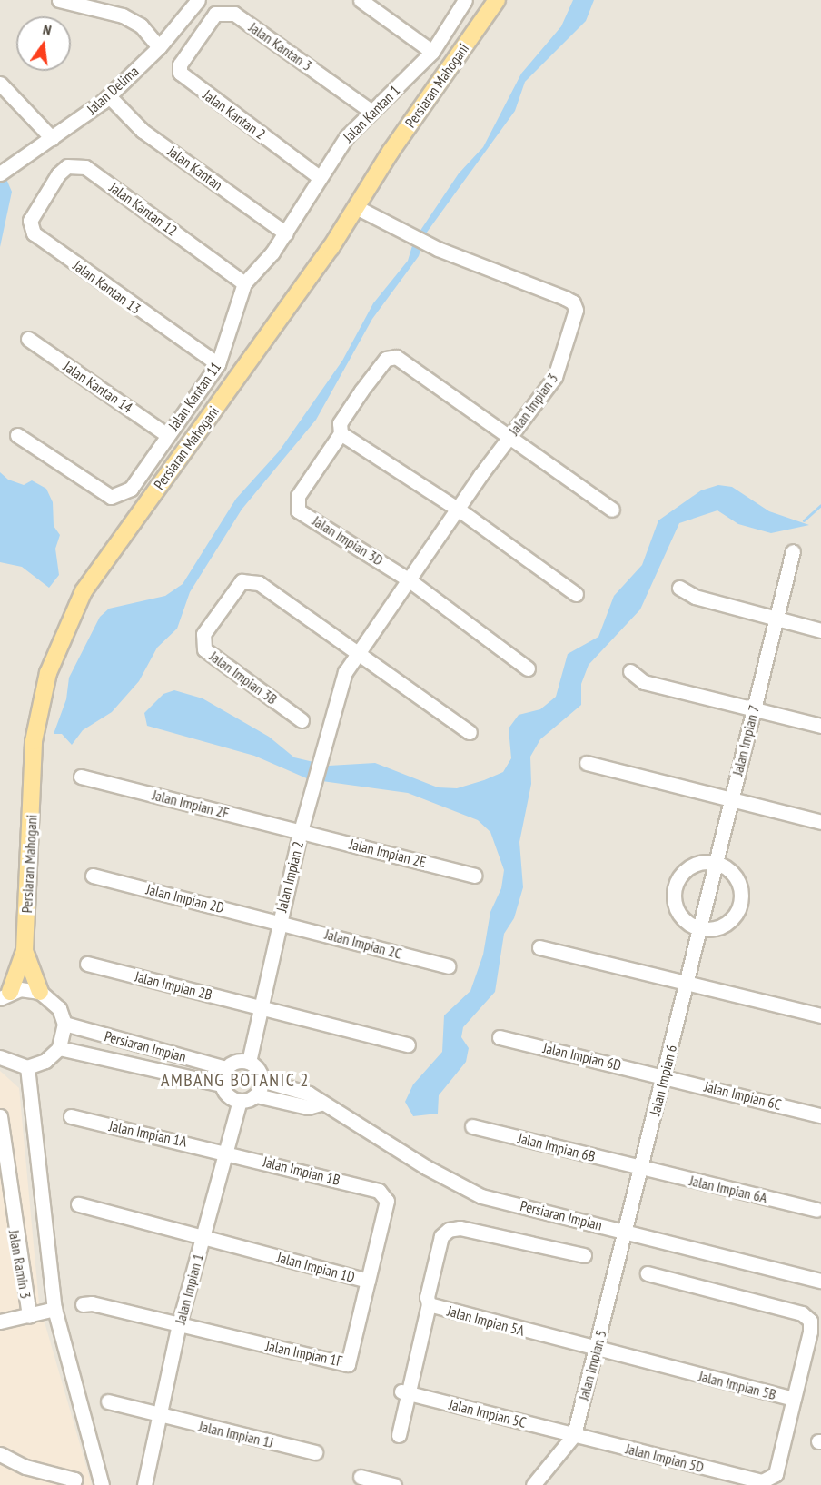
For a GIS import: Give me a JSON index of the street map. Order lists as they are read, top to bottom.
{
  "streets": {
    "main road": ["Persiaran Mahogani"],
    "street": [
      "Jalan Kantan 3",
      "Jalan Delima",
      "Jalan Kantan 1",
      "Jalan Kantan 2",
      "Jalan Kantan",
      "Jalan Kantan 12",
      "Jalan Kantan 13",
      "Jalan Kantan 14",
      "Jalan Kantan 11",
      "Jalan Impian 3",
      "Jalan Impian 3D",
      "Jalan Impian 3B",
      "Jalan Impian 7",
      "Jalan Impian 2F",
      "Jalan Impian 2E",
      "Jalan Impian 2",
      "Jalan Impian 2D",
      "Jalan Impian 2C",
      "Jalan Impian 2B",
      "Persiaran Impian",
      "Jalan Impian 6D",
      "Jalan Impian 6",
      "Jalan Impian 6C",
      "Jalan Impian 1A",
      "Jalan Impian 6B",
      "Jalan Impian 1B",
      "Jalan Impian 6A",
      "Jalan Ramin 3",
      "Jalan Impian 1D",
      "Jalan Impian 1",
      "Jalan Impian 5A",
      "Jalan Impian 1F",
      "Jalan Impian 5",
      "Jalan Impian 5B",
      "Jalan Impian 5C",
      "Jalan Impian 1J",
      "Jalan Impian 5D"
    ]
  },
  "crossings": [
    ["Jalan Kantan 3", "Jalan Kantan 1"],
    ["Jalan Kantan 3", "Jalan Kantan 2"],
    ["Persiaran Mahogani", "Jalan Impian 3"],
    ["Jalan Delima", "Jalan Kantan"],
    ["Jalan Kantan 1", "Jalan Kantan 2"],
    ["Jalan Kantan 1", "Jalan Kantan"],
    ["Jalan Kantan 1", "Jalan Kantan 11"],
    ["Jalan Kantan", "Jalan Kantan 11"],
    ["Jalan Kantan 12", "Jalan Kantan 13"],
    ["Jalan Kantan 12", "Jalan Kantan 11"],
    ["Jalan Kantan 13", "Jalan Kantan 11"],
    ["Jalan Kantan 14", "Jalan Kantan 11"],
    ["Jalan Impian 3", "Jalan Impian 3D"],
    ["Jalan Impian 3", "Jalan Impian 3B"],
    ["Jalan Impian 3", "Jalan Impian 2"],
    ["Jalan Impian 7", "Jalan Impian 6"],
    ["Jalan Impian 2F", "Jalan Impian 2E"],
    ["Jalan Impian 2F", "Jalan Impian 2"],
    ["Jalan Impian 2E", "Jalan Impian 2"],
    ["Jalan Impian 2", "Jalan Impian 2D"],
    ["Jalan Impian 2", "Jalan Impian 2C"],
    ["Jalan Impian 2", "Jalan Impian 2B"],
    ["Jalan Impian 2", "Persiaran Impian"],
    ["Jalan Impian 2", "Jalan Impian 1"],
    ["Jalan Impian 2D", "Jalan Impian 2C"],
    ["Persiaran Impian", "Jalan Impian 6"],
    ["Persiaran Impian", "Jalan Impian 1"],
    ["Persiaran Impian", "Jalan Impian 5"],
    ["Jalan Impian 6D", "Jalan Impian 6"],
    ["Jalan Impian 6D", "Jalan Impian 6C"],
    ["Jalan Impian 6", "Jalan Impian 6C"],
    ["Jalan Impian 6", "Jalan Impian 6B"],
    ["Jalan Impian 6", "Jalan Impian 6A"],
    ["Jalan Impian 6", "Jalan Impian 5"],
    ["Jalan Impian 1A", "Jalan Impian 1B"],
    ["Jalan Impian 1A", "Jalan Impian 1"],
    ["Jalan Impian 6B", "Jalan Impian 6A"],
    ["Jalan Impian 1B", "Jalan Impian 1D"],
    ["Jalan Impian 1B", "Jalan Impian 1"],
    ["Jalan Impian 1D", "Jalan Impian 1"],
    ["Jalan Impian 1D", "Jalan Impian 1F"],
    ["Jalan Impian 1", "Jalan Impian 1F"],
    ["Jalan Impian 1", "Jalan Impian 1J"],
    ["Jalan Impian 5A", "Jalan Impian 5"],
    ["Jalan Impian 5A", "Jalan Impian 5B"],
    ["Jalan Impian 5", "Jalan Impian 5B"],
    ["Jalan Impian 5", "Jalan Impian 5C"],
    ["Jalan Impian 5", "Jalan Impian 5D"],
    ["Jalan Impian 5B", "Jalan Impian 5D"],
    ["Jalan Impian 5C", "Jalan Impian 5D"]
  ],
  "districts": ["AMBANG BOTANIC 2"],
  "north": "top"
}
